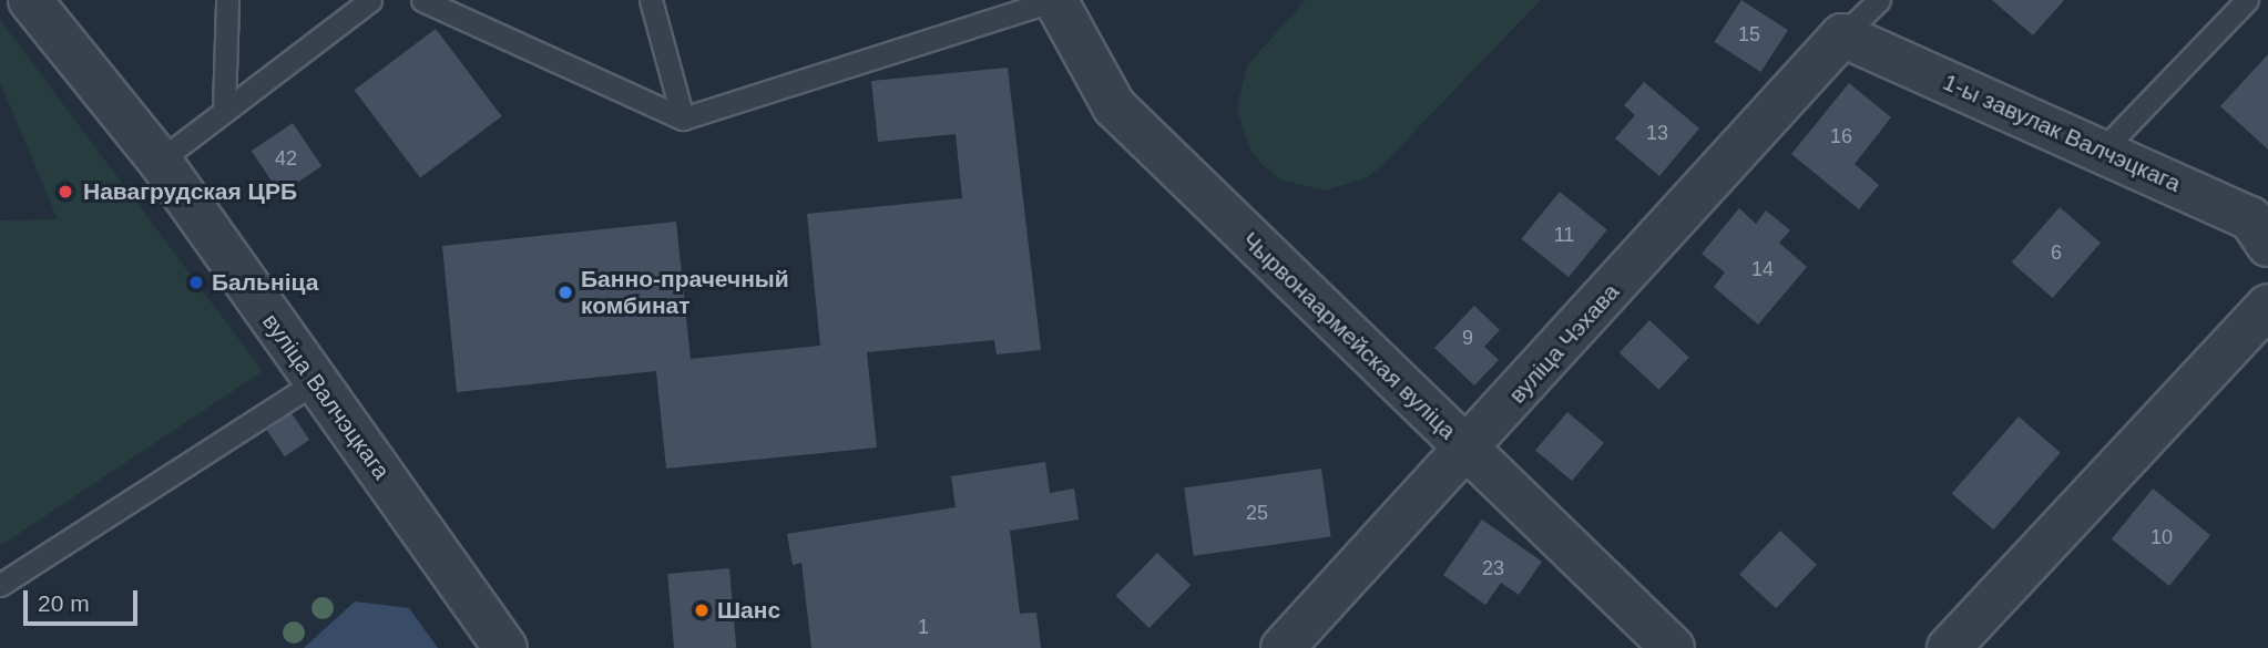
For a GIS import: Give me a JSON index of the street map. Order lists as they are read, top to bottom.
{
  "streets": {
    "street": [
      "1-ы завулак Валчэцкага",
      "Чырвонаармейская вуліца",
      "вуліца Чэхава",
      "вуліца Валчэцкага"
    ]
  },
  "crossings": [
    ["1-ы завулак Валчэцкага", "вуліца Чэхава"],
    ["Чырвонаармейская вуліца", "вуліца Чэхава"]
  ],
  "places": [
    "Навагрудская ЦРБ",
    "Бальніца",
    "Банно-прачечный комбинат",
    "Шанс"
  ],
  "house_numbers": [
    "15",
    "13",
    "16",
    "42",
    "11",
    "6",
    "14",
    "9",
    "25",
    "10",
    "23",
    "1"
  ],
  "scale_bar": "20 m"
}
